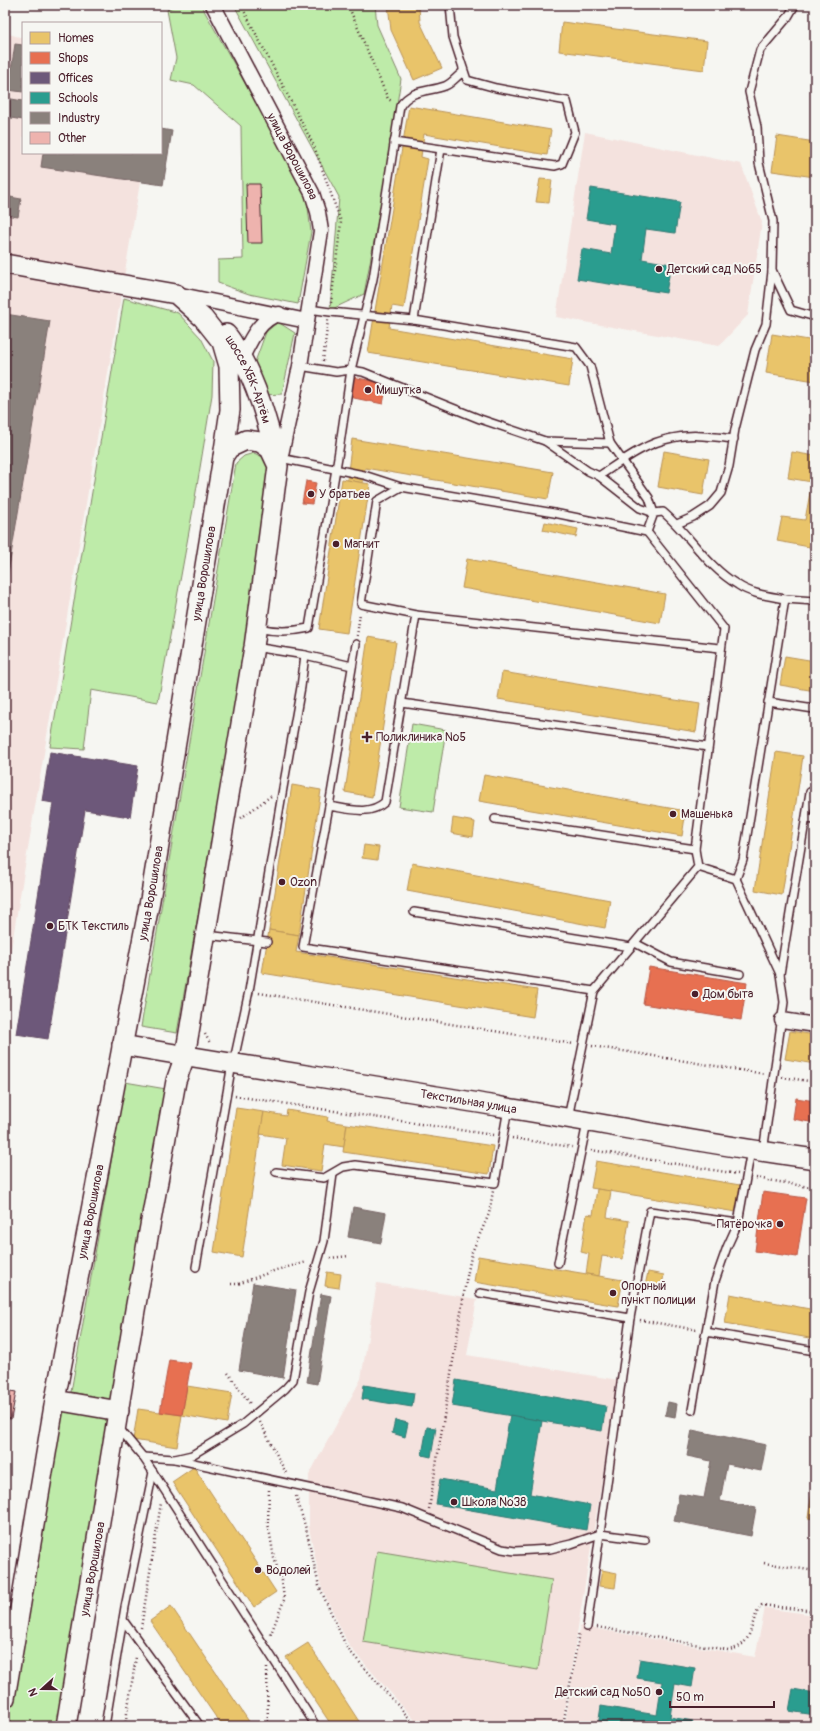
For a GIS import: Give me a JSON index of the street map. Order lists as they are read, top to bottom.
{
  "streets": {
    "main road": ["улица Ворошилова", "шоссе ХБК-Артём", "Текстильная улица"]
  },
  "crossings": [
    ["улица Ворошилова", "шоссе ХБК-Артём"],
    ["улица Ворошилова", "Текстильная улица"]
  ],
  "places": {
    "other": [
      "Детский сад №65",
      "Мишутка",
      "У братьев",
      "Магнит",
      "Машенька",
      "Ozon",
      "БТК Текстиль",
      "Дом быта",
      "Пятёрочка",
      "Опорный пункт полиции",
      "Школа №38",
      "Водолей",
      "Детский сад №50"
    ],
    "health": ["Поликлиника №5"]
  },
  "legend": [
    "Homes",
    "Shops",
    "Offices",
    "Schools",
    "Industry",
    "Other"
  ],
  "scale_bar": "50 m",
  "north": "left"
}
